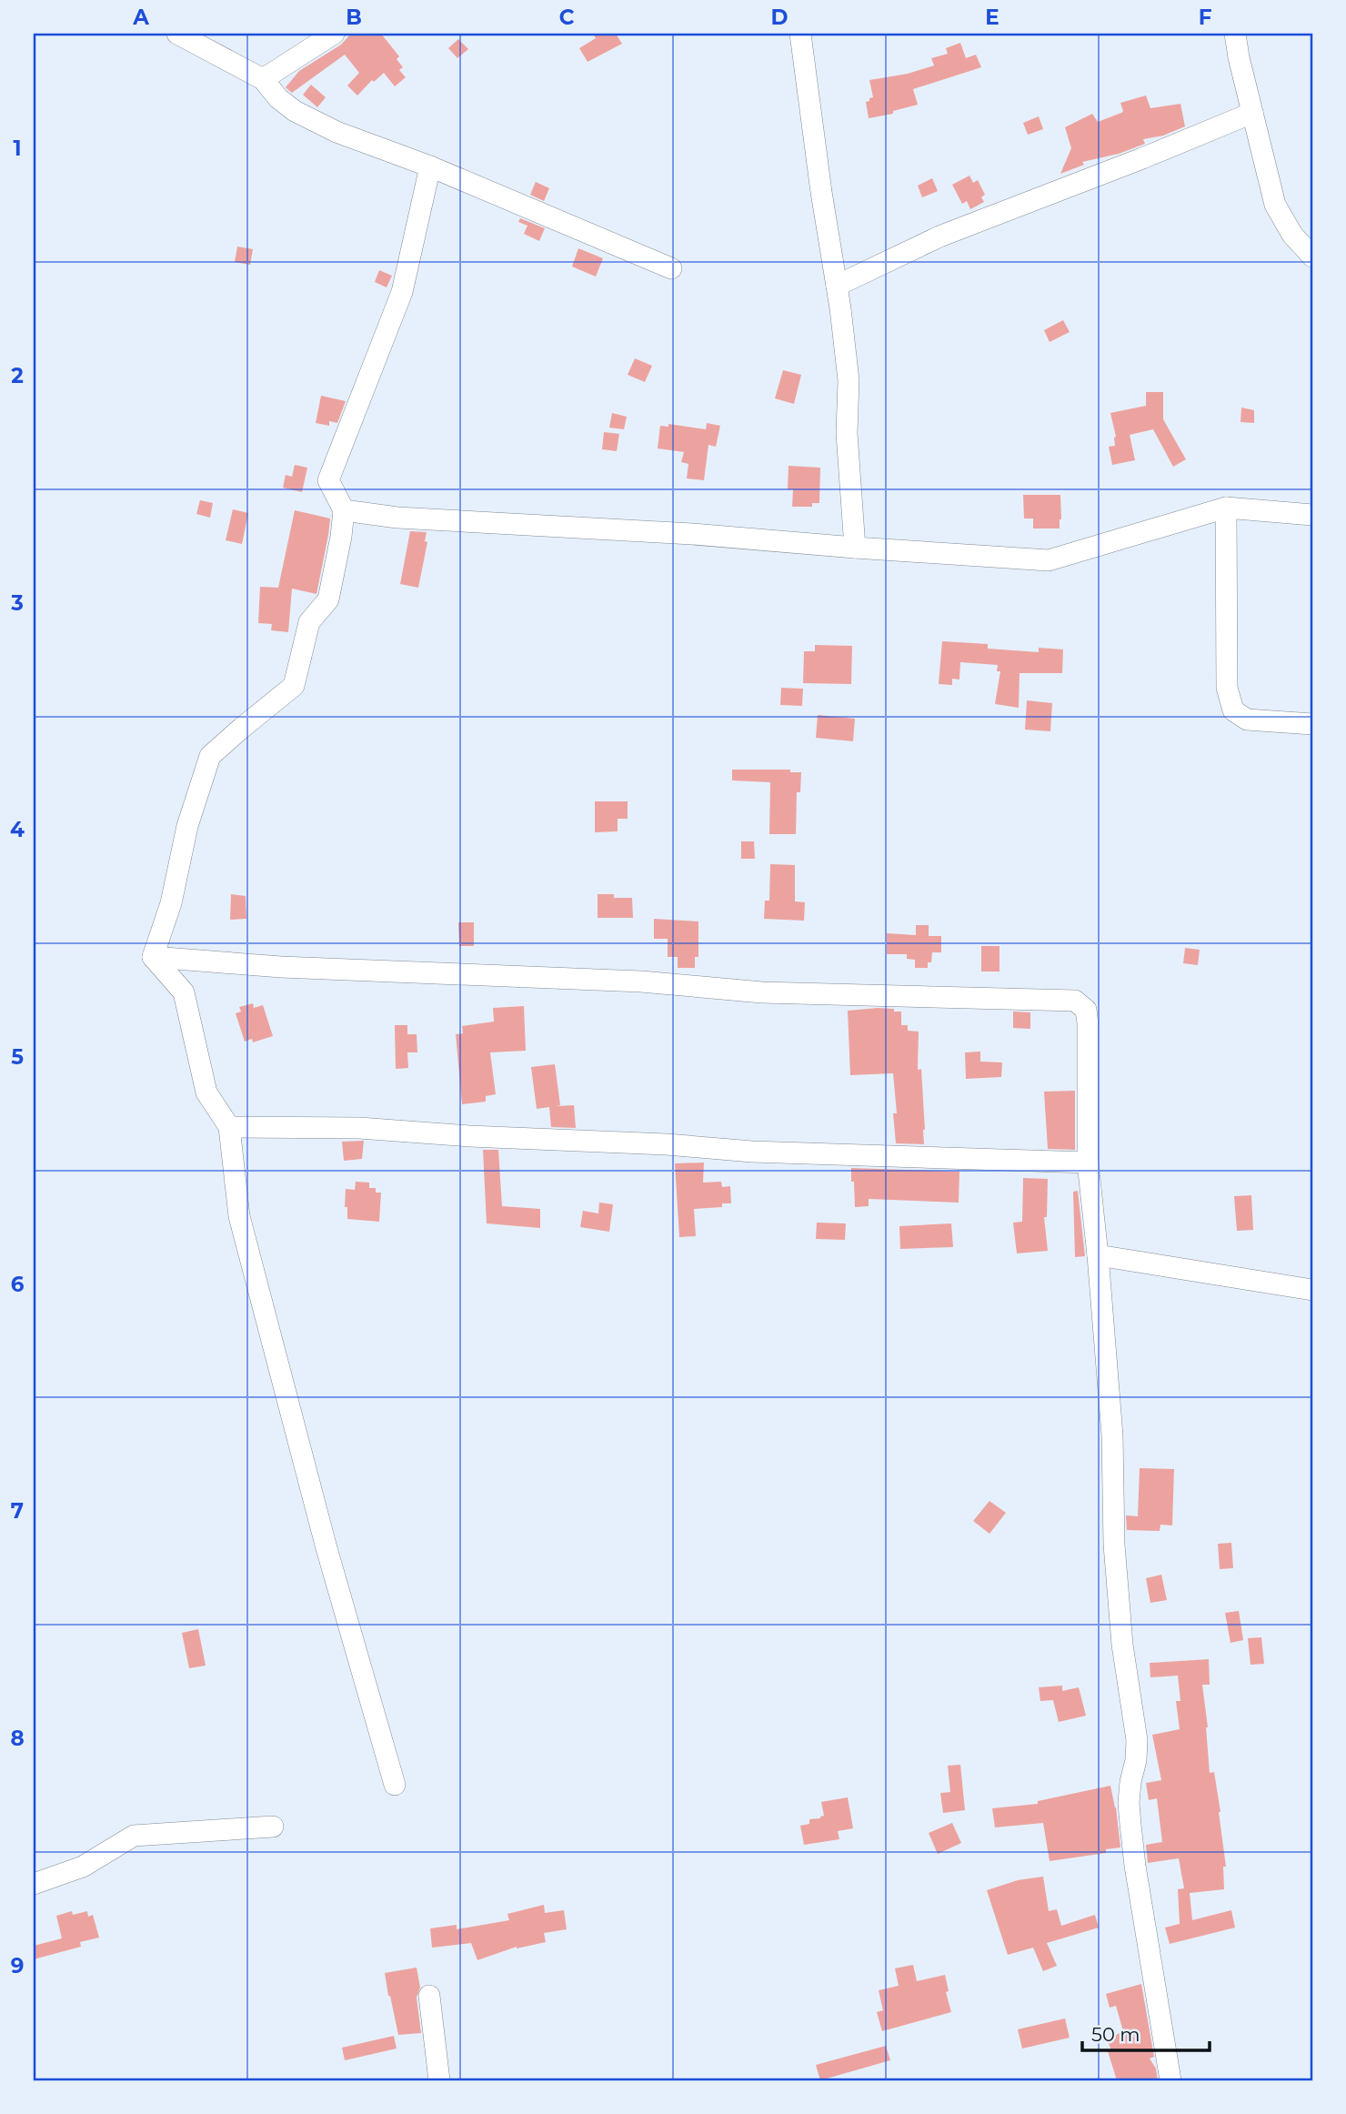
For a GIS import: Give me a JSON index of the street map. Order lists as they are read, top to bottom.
{
  "scale_bar": "50 m",
  "grid": {
    "columns": [
      "A",
      "B",
      "C",
      "D",
      "E",
      "F"
    ],
    "rows": [
      "1",
      "2",
      "3",
      "4",
      "5",
      "6",
      "7",
      "8",
      "9"
    ]
  }
}
